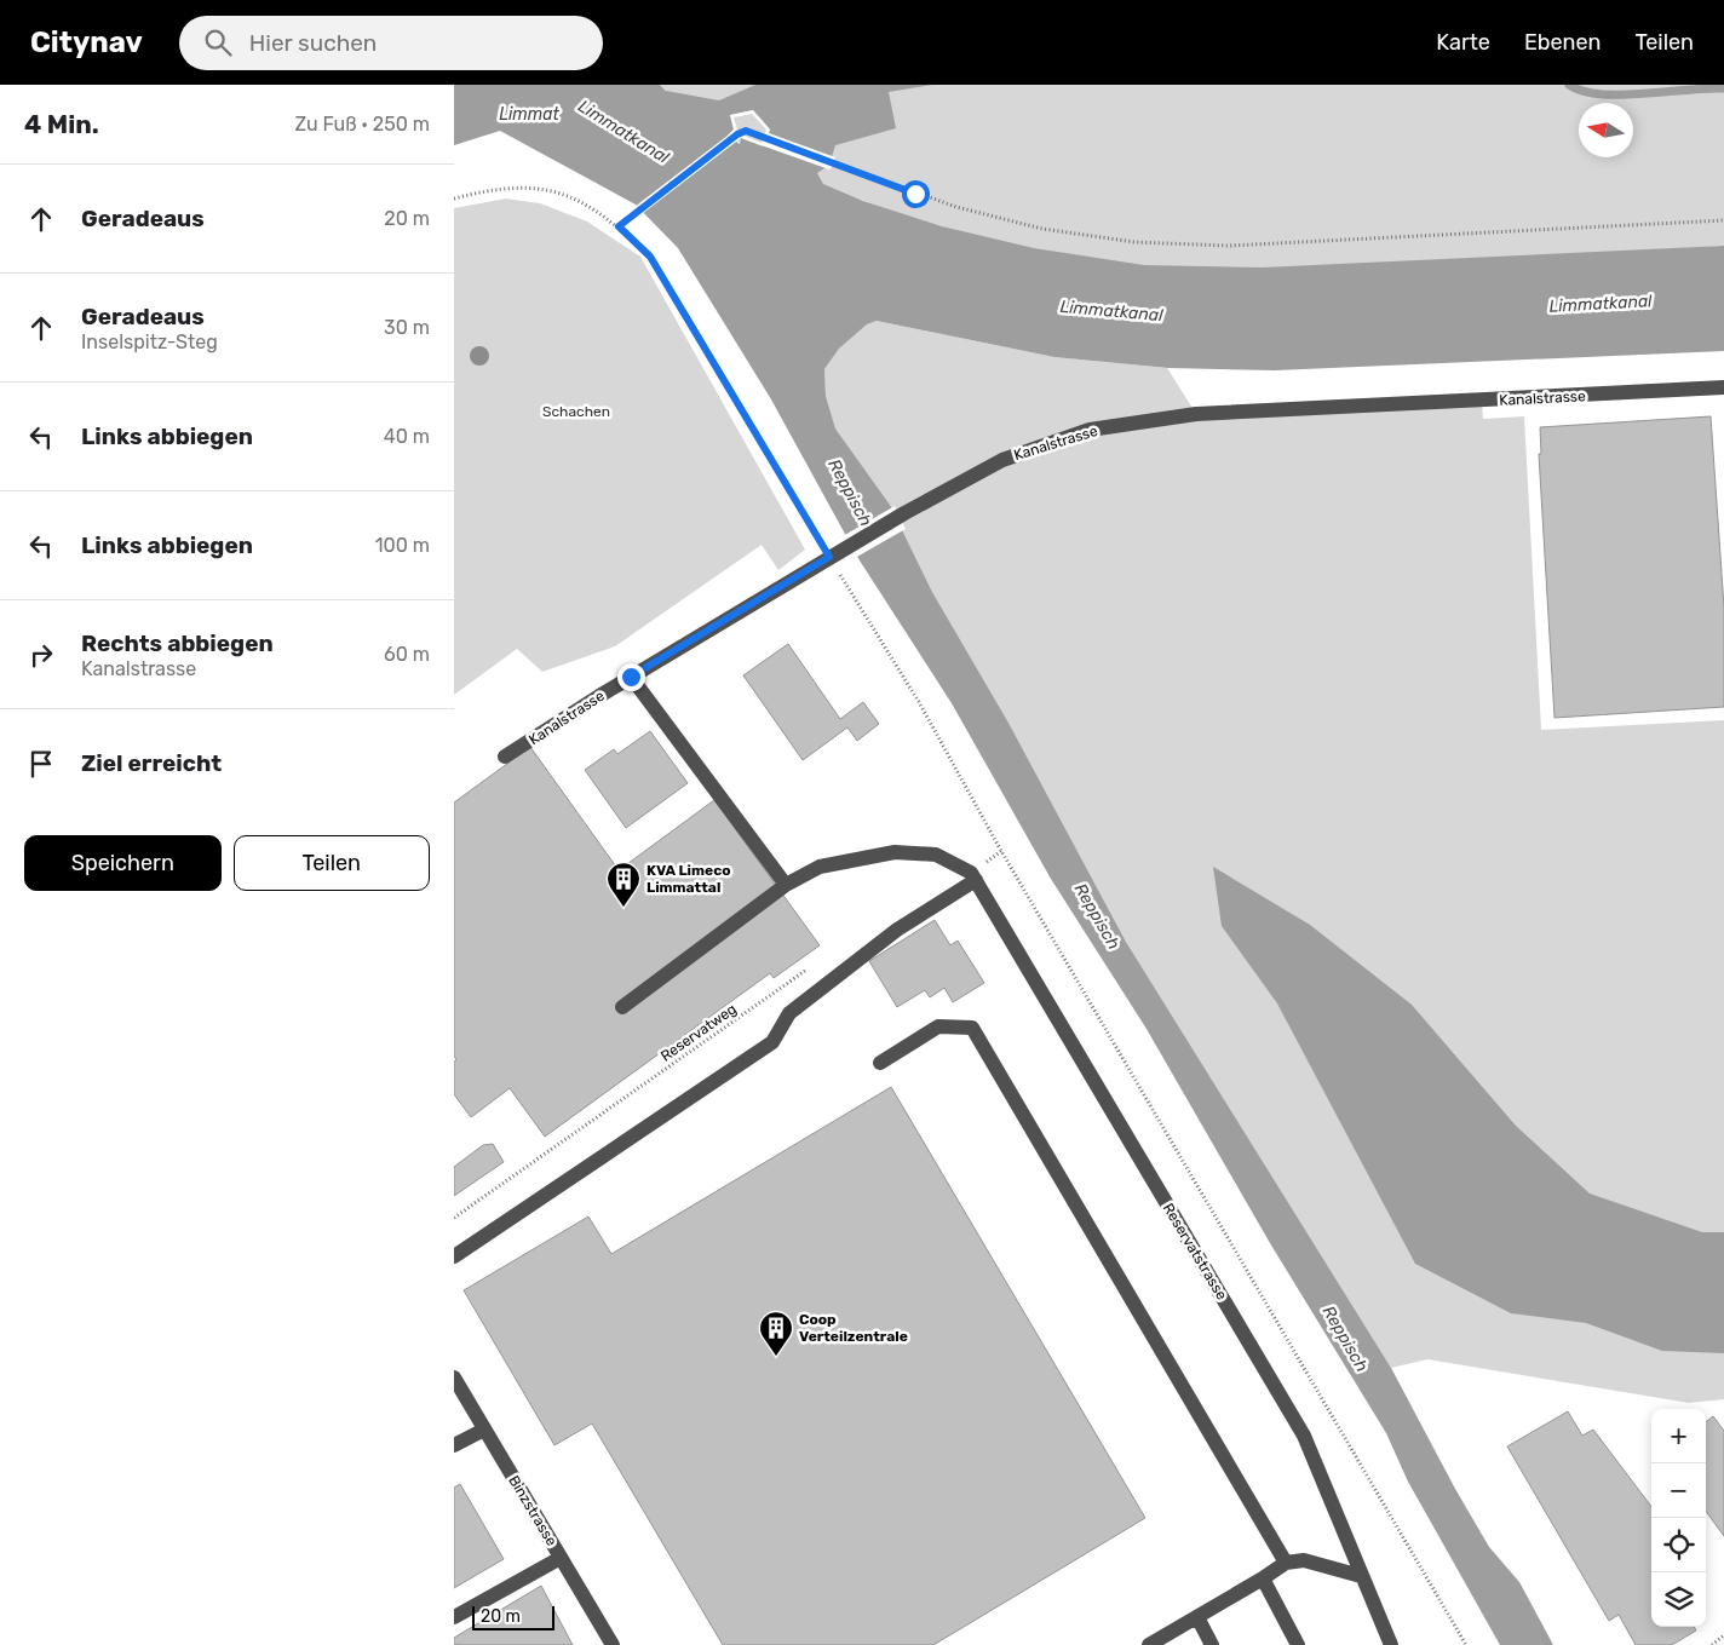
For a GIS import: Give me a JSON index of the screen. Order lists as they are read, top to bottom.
{
  "streets": {
    "street": ["Kanalstrasse", "Reservatstrasse", "Binzstrasse"],
    "path": ["Reservatweg"]
  },
  "water": ["Limmat", "Limmatkanal", "Reppisch"],
  "parks": ["Schachen"],
  "places": {
    "building": ["KVA Limeco Limmattal", "Coop Verteilzentrale"]
  },
  "scale_bar": "20 m",
  "north": "left",
  "page": {
    "header": "Citynav",
    "search": "Hier suchen",
    "nav": ["Karte", "Ebenen", "Teilen"],
    "heading": ["4 Min.", "Zu Fuß · 250 m"],
    "list": [
      ["Geradeaus", "20 m"],
      ["Geradeaus", "Inselspitz-Steg", "30 m"],
      ["Links abbiegen", "40 m"],
      ["Links abbiegen", "100 m"],
      ["Rechts abbiegen", "Kanalstrasse", "60 m"],
      "Ziel erreicht"
    ],
    "buttons": ["Speichern", "Teilen"],
    "map_buttons": ["+", "−"],
    "scale": "20 m"
  }
}
